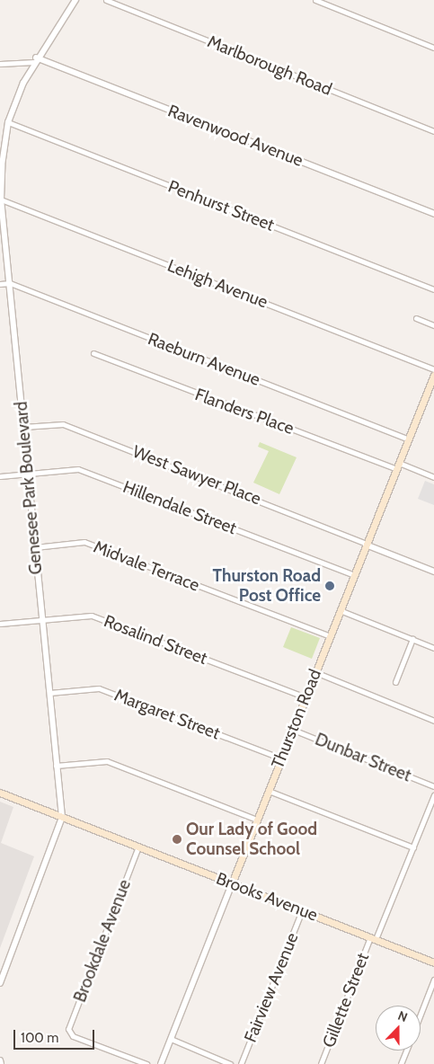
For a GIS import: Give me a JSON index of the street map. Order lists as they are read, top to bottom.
{
  "streets": {
    "main road": ["Thurston Road", "Brooks Avenue"],
    "street": [
      "Marlborough Road",
      "Ravenwood Avenue",
      "Penhurst Street",
      "Lehigh Avenue",
      "Raeburn Avenue",
      "Flanders Place",
      "West Sawyer Place",
      "Genesee Park Boulevard",
      "Hillendale Street",
      "Midvale Terrace",
      "Rosalind Street",
      "Margaret Street",
      "Dunbar Street",
      "Brookdale Avenue",
      "Fairview Avenue",
      "Gillette Street"
    ]
  },
  "crossings": [
    ["Ravenwood Avenue", "Genesee Park Boulevard"],
    ["Penhurst Street", "Genesee Park Boulevard"],
    ["Lehigh Avenue", "Genesee Park Boulevard"],
    ["Raeburn Avenue", "Genesee Park Boulevard"],
    ["Raeburn Avenue", "Thurston Road"],
    ["Flanders Place", "Thurston Road"],
    ["West Sawyer Place", "Genesee Park Boulevard"],
    ["West Sawyer Place", "Thurston Road"],
    ["Genesee Park Boulevard", "Hillendale Street"],
    ["Genesee Park Boulevard", "Midvale Terrace"],
    ["Genesee Park Boulevard", "Rosalind Street"],
    ["Genesee Park Boulevard", "Margaret Street"],
    ["Genesee Park Boulevard", "Brooks Avenue"],
    ["Hillendale Street", "Thurston Road"],
    ["Midvale Terrace", "Thurston Road"],
    ["Rosalind Street", "Thurston Road"],
    ["Margaret Street", "Thurston Road"],
    ["Thurston Road", "Dunbar Street"],
    ["Thurston Road", "Brooks Avenue"],
    ["Brooks Avenue", "Brookdale Avenue"],
    ["Brooks Avenue", "Fairview Avenue"],
    ["Brooks Avenue", "Gillette Street"]
  ],
  "places": ["Thurston Road Post Office", "Our Lady of Good Counsel School"],
  "scale_bar": "100 m",
  "north": "top"
}
